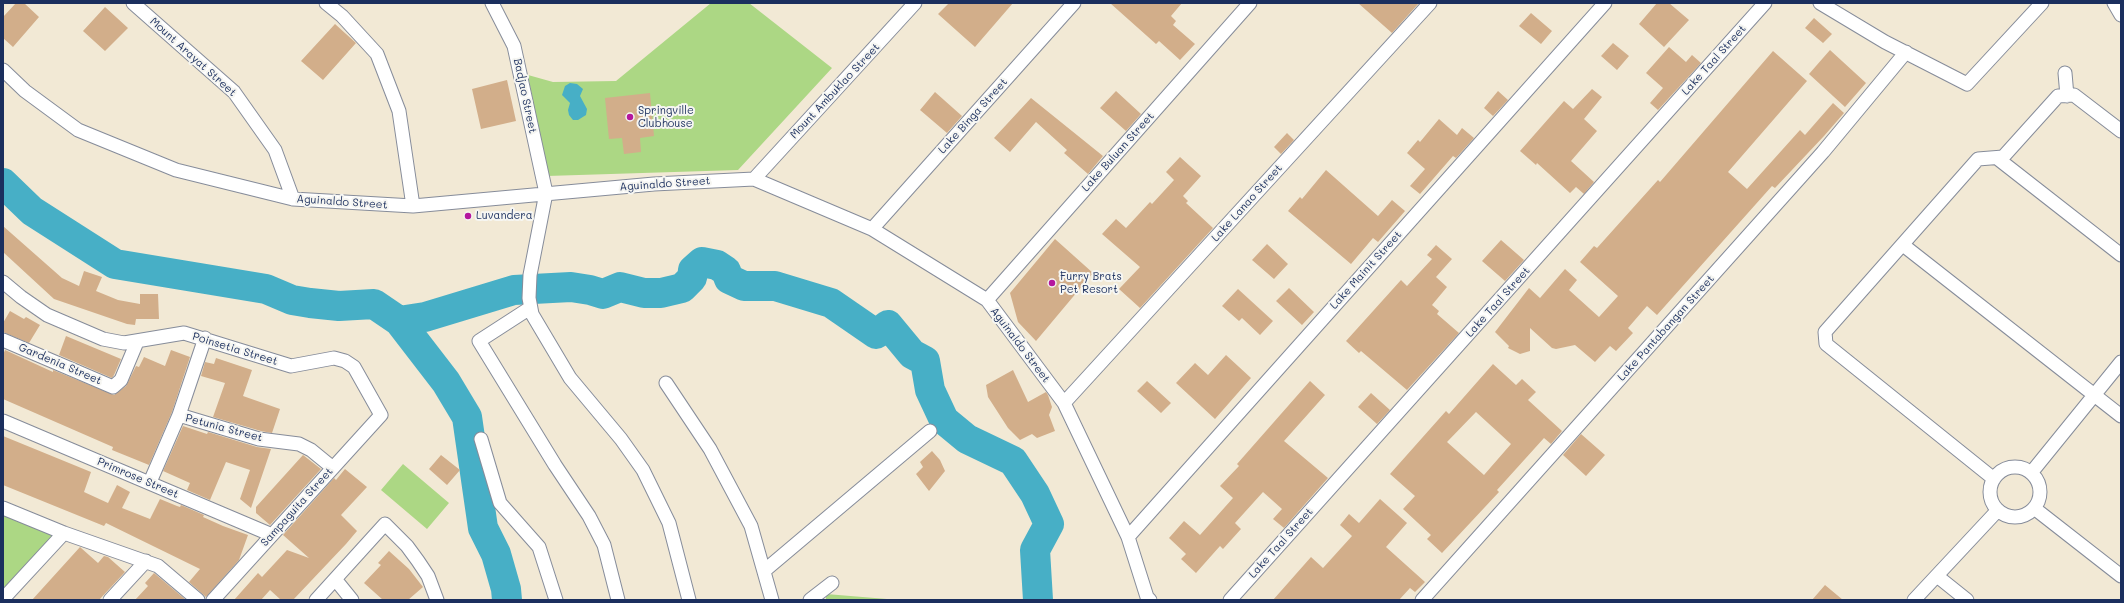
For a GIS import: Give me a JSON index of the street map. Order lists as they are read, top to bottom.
{
  "streets": {
    "street": [
      "Mount Arayat Street",
      "Lake Taal Street",
      "Mount Ambuklao Street",
      "Badjao Street",
      "Lake Binga Street",
      "Lake Buluan Street",
      "Aguinaldo Street",
      "Lake Lanao Street",
      "Lake Mainit Street",
      "Lake Pantabangan Street",
      "Poinsetia Street",
      "Gardenia Street",
      "Petunia Street",
      "Primrose Street",
      "Sampaguita Street"
    ]
  },
  "crossings": [
    ["Mount Arayat Street", "Aguinaldo Street"],
    ["Mount Ambuklao Street", "Aguinaldo Street"],
    ["Badjao Street", "Aguinaldo Street"],
    ["Lake Binga Street", "Aguinaldo Street"],
    ["Lake Buluan Street", "Aguinaldo Street"],
    ["Aguinaldo Street", "Lake Lanao Street"],
    ["Aguinaldo Street", "Lake Mainit Street"],
    ["Poinsetia Street", "Gardenia Street"],
    ["Poinsetia Street", "Sampaguita Street"],
    ["Petunia Street", "Sampaguita Street"],
    ["Primrose Street", "Sampaguita Street"]
  ],
  "places": ["Springville Clubhouse", "Luvandera", "Furry Brats Pet Resort"]
}
